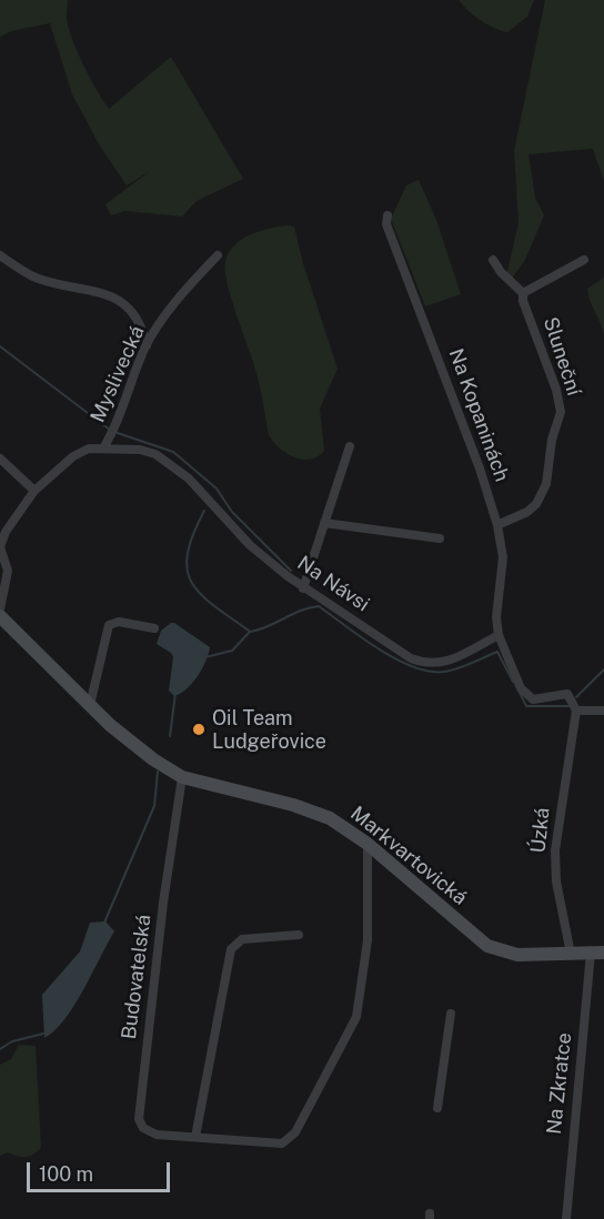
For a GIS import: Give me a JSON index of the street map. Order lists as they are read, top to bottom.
{
  "streets": {
    "street": [
      "Sluneční",
      "Myslivecká",
      "Na Kopaninách",
      "Na Návsi",
      "Úzká",
      "Markvartovická",
      "Budovatelská",
      "Na Zkratce"
    ]
  },
  "crossings": [
    ["Sluneční", "Na Kopaninách"],
    ["Myslivecká", "Na Návsi"],
    ["Na Kopaninách", "Na Návsi"],
    ["Úzká", "Markvartovická"],
    ["Markvartovická", "Budovatelská"],
    ["Markvartovická", "Na Zkratce"]
  ],
  "places": ["Oil Team Ludgeřovice"],
  "scale_bar": "100 m"
}
